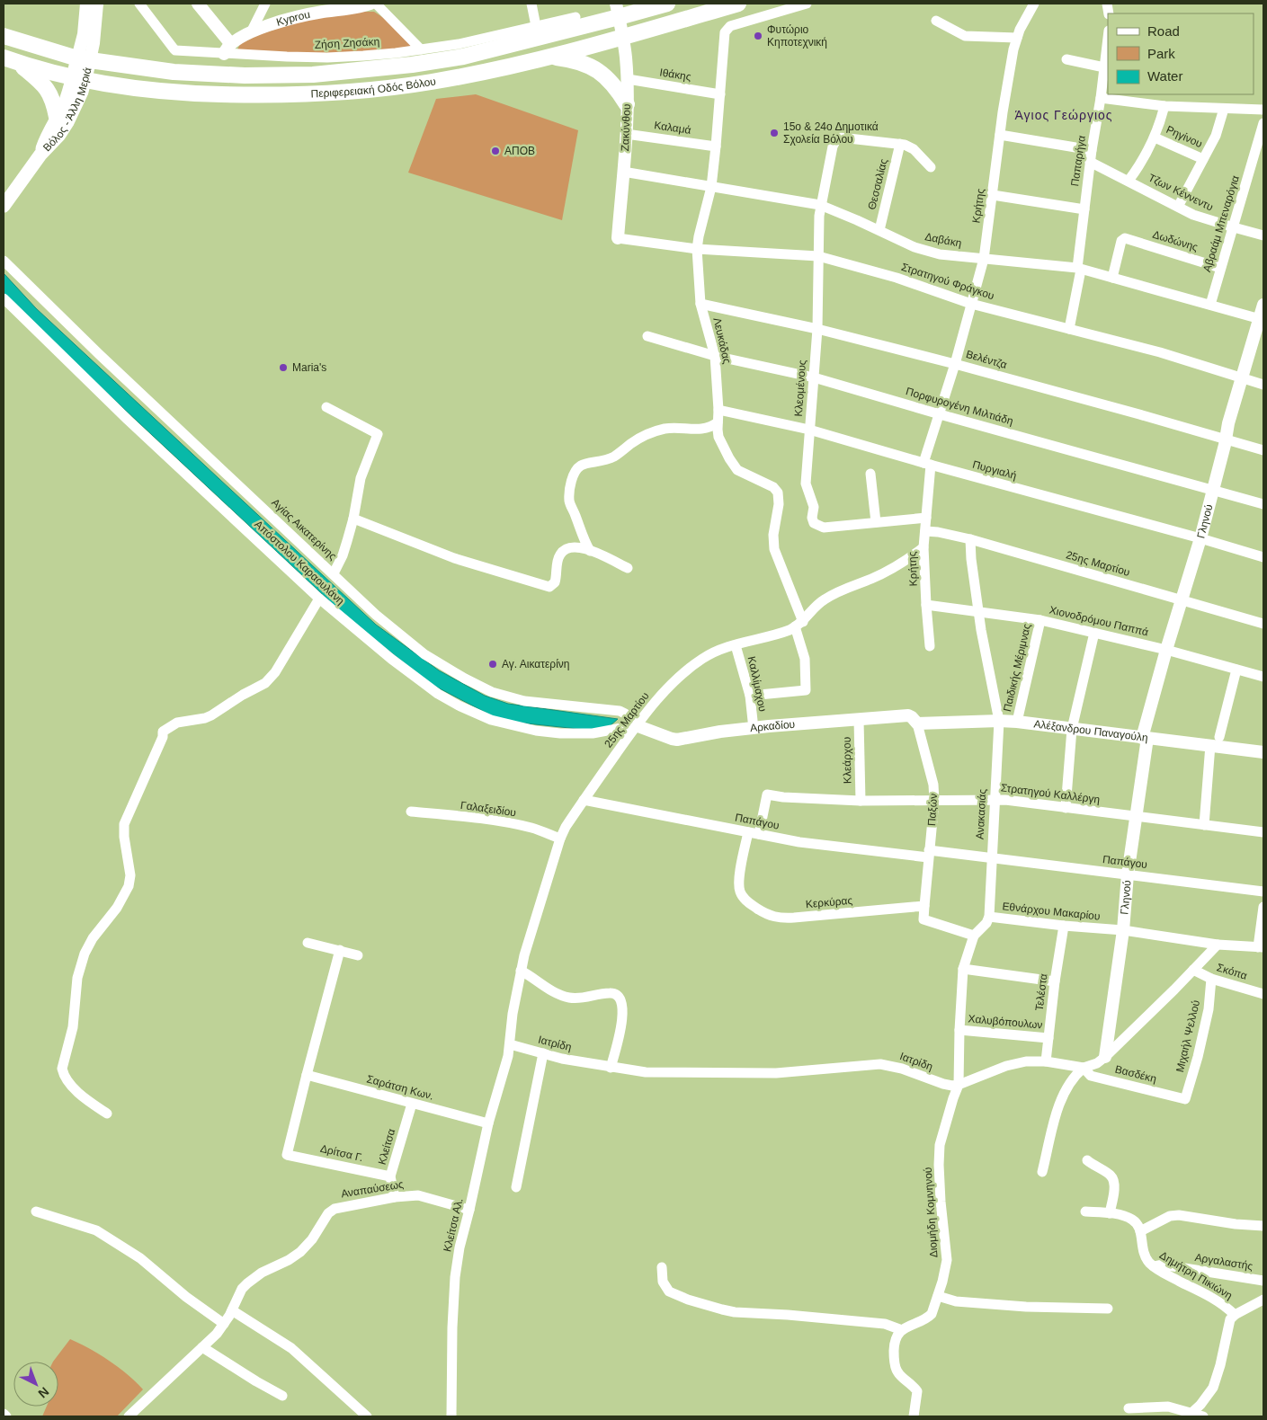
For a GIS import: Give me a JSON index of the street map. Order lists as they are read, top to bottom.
{
  "streets": {
    "main road": ["Περιφερειακή Οδός Βόλου", "Βόλος - Άλλη Μεριά"],
    "street": [
      "Kyprou",
      "Ζήση Ζησάκη",
      "Ιθάκης",
      "Ζακύνθου",
      "Καλαμά",
      "Ρηγίνου",
      "Παπαρήγα",
      "Θεσσαλίας",
      "Τζων Κέννεντυ",
      "Κρήτης",
      "Αβραάμ Μπεναρόγια",
      "Δαβάκη",
      "Δωδώνης",
      "Στρατηγού Φράγκου",
      "Λευκάδας",
      "Βελέντζα",
      "Κλεομένους",
      "Πορφυρογένη Μιλτιάδη",
      "Πυργιαλή",
      "Γληνού",
      "Αγίας Αικατερίνης",
      "Απόστολου Καραουλάνη",
      "25ης Μαρτίου",
      "Χιονοδρόμου Παππά",
      "Παιδικής Μέριμνας",
      "Καλλίμαχου",
      "Αρκαδίου",
      "Αλέξανδρου Παναγούλη",
      "Κλεάρχου",
      "Στρατηγού Καλλέργη",
      "Γαλαξειδίου",
      "Παξών",
      "Ανακασιάς",
      "Παπάγου",
      "Κερκύρας",
      "Εθνάρχου Μακαρίου",
      "Σκόπα",
      "Τελέστα",
      "Χαλυβόπουλων",
      "Μιχαήλ Ψελλού",
      "Ιατρίδη",
      "Βασδέκη",
      "Σαράτση Κων.",
      "Κλείτσα",
      "Δρίτσα Γ.",
      "Αναπαύσεως",
      "Διομήδη Κομνηνού",
      "Κλείτσα Αλ.",
      "Αργαλαστής",
      "Δημήτρη Πικιώνη"
    ]
  },
  "crossings": [
    ["Kyprou", "Ζήση Ζησάκη"],
    ["Ιθάκης", "Ζακύνθου"],
    ["Ιθάκης", "Λευκάδας"],
    ["Περιφερειακή Οδός Βόλου", "Βόλος - Άλλη Μεριά"],
    ["Περιφερειακή Οδός Βόλου", "Ζακύνθου"],
    ["Ζακύνθου", "Καλαμά"],
    ["Ζακύνθου", "Δαβάκη"],
    ["Ζακύνθου", "Στρατηγού Φράγκου"],
    ["Καλαμά", "Λευκάδας"],
    ["Παπαρήγα", "Τζων Κέννεντυ"],
    ["Παπαρήγα", "Δαβάκη"],
    ["Παπαρήγα", "Στρατηγού Φράγκου"],
    ["Θεσσαλίας", "Δαβάκη"],
    ["Θεσσαλίας", "Κλεομένους"],
    ["Τζων Κέννεντυ", "Αβραάμ Μπεναρόγια"],
    ["Κρήτης", "Δαβάκη"],
    ["Κρήτης", "Στρατηγού Φράγκου"],
    ["Κρήτης", "Βελέντζα"],
    ["Κρήτης", "Κλεομένους"],
    ["Κρήτης", "Πορφυρογένη Μιλτιάδη"],
    ["Κρήτης", "Πυργιαλή"],
    ["Κρήτης", "25ης Μαρτίου"],
    ["Κρήτης", "Χιονοδρόμου Παππά"],
    ["Αβραάμ Μπεναρόγια", "Δαβάκη"],
    ["Αβραάμ Μπεναρόγια", "Δωδώνης"],
    ["Δαβάκη", "Δωδώνης"],
    ["Δαβάκη", "Λευκάδας"],
    ["Δαβάκη", "Κλεομένους"],
    ["Δαβάκη", "Γληνού"],
    ["Στρατηγού Φράγκου", "Λευκάδας"],
    ["Στρατηγού Φράγκου", "Κλεομένους"],
    ["Στρατηγού Φράγκου", "Γληνού"],
    ["Λευκάδας", "Βελέντζα"],
    ["Λευκάδας", "Πορφυρογένη Μιλτιάδη"],
    ["Λευκάδας", "Πυργιαλή"],
    ["Λευκάδας", "25ης Μαρτίου"],
    ["Βελέντζα", "Κλεομένους"],
    ["Βελέντζα", "Γληνού"],
    ["Κλεομένους", "Πορφυρογένη Μιλτιάδη"],
    ["Κλεομένους", "Πυργιαλή"],
    ["Πορφυρογένη Μιλτιάδη", "Γληνού"],
    ["Πυργιαλή", "Γληνού"],
    ["Γληνού", "25ης Μαρτίου"],
    ["Γληνού", "Χιονοδρόμου Παππά"],
    ["Γληνού", "Αλέξανδρου Παναγούλη"],
    ["Γληνού", "Στρατηγού Καλλέργη"],
    ["Γληνού", "Παπάγου"],
    ["Γληνού", "Εθνάρχου Μακαρίου"],
    ["Αγίας Αικατερίνης", "Απόστολου Καραουλάνη"],
    ["Αγίας Αικατερίνης", "25ης Μαρτίου"],
    ["Αγίας Αικατερίνης", "Αρκαδίου"],
    ["Απόστολου Καραουλάνη", "25ης Μαρτίου"],
    ["Απόστολου Καραουλάνη", "Αρκαδίου"],
    ["25ης Μαρτίου", "Καλλίμαχου"],
    ["25ης Μαρτίου", "Αρκαδίου"],
    ["25ης Μαρτίου", "Γαλαξειδίου"],
    ["25ης Μαρτίου", "Ανακασιάς"],
    ["25ης Μαρτίου", "Παπάγου"],
    ["25ης Μαρτίου", "Ιατρίδη"],
    ["25ης Μαρτίου", "Κλείτσα Αλ."],
    ["Χιονοδρόμου Παππά", "Παιδικής Μέριμνας"],
    ["Χιονοδρόμου Παππά", "Ανακασιάς"],
    ["Παιδικής Μέριμνας", "Αλέξανδρου Παναγούλη"],
    ["Καλλίμαχου", "Αρκαδίου"],
    ["Αρκαδίου", "Αλέξανδρου Παναγούλη"],
    ["Αρκαδίου", "Κλεάρχου"],
    ["Αρκαδίου", "Παξών"],
    ["Αλέξανδρου Παναγούλη", "Παξών"],
    ["Αλέξανδρου Παναγούλη", "Ανακασιάς"],
    ["Κλεάρχου", "Στρατηγού Καλλέργη"],
    ["Στρατηγού Καλλέργη", "Παξών"],
    ["Στρατηγού Καλλέργη", "Ανακασιάς"],
    ["Στρατηγού Καλλέργη", "Παπάγου"],
    ["Παξών", "Παπάγου"],
    ["Παξών", "Κερκύρας"],
    ["Ανακασιάς", "Παπάγου"],
    ["Ανακασιάς", "Εθνάρχου Μακαρίου"],
    ["Παπάγου", "Κερκύρας"],
    ["Εθνάρχου Μακαρίου", "Τελέστα"],
    ["Σκόπα", "Μιχαήλ Ψελλού"],
    ["Τελέστα", "Χαλυβόπουλων"],
    ["Τελέστα", "Ιατρίδη"],
    ["Μιχαήλ Ψελλού", "Βασδέκη"],
    ["Ιατρίδη", "Βασδέκη"],
    ["Ιατρίδη", "Διομήδη Κομνηνού"],
    ["Ιατρίδη", "Κλείτσα Αλ."],
    ["Σαράτση Κων.", "Κλείτσα"],
    ["Σαράτση Κων.", "Δρίτσα Γ."],
    ["Σαράτση Κων.", "Κλείτσα Αλ."],
    ["Κλείτσα", "Δρίτσα Γ."],
    ["Κλείτσα", "Αναπαύσεως"],
    ["Αναπαύσεως", "Κλείτσα Αλ."],
    ["Αργαλαστής", "Δημήτρη Πικιώνη"]
  ],
  "districts": ["Άγιος Γεώργιος"],
  "places": [
    "Φυτώριο Κηποτεχνική",
    "15ο & 24ο Δημοτικά Σχολεία Βόλου",
    "ΑΠΟΒ",
    "Maria's",
    "Αγ. Αικατερίνη"
  ],
  "legend": ["Road", "Park", "Water"],
  "north": "bottom right"
}
